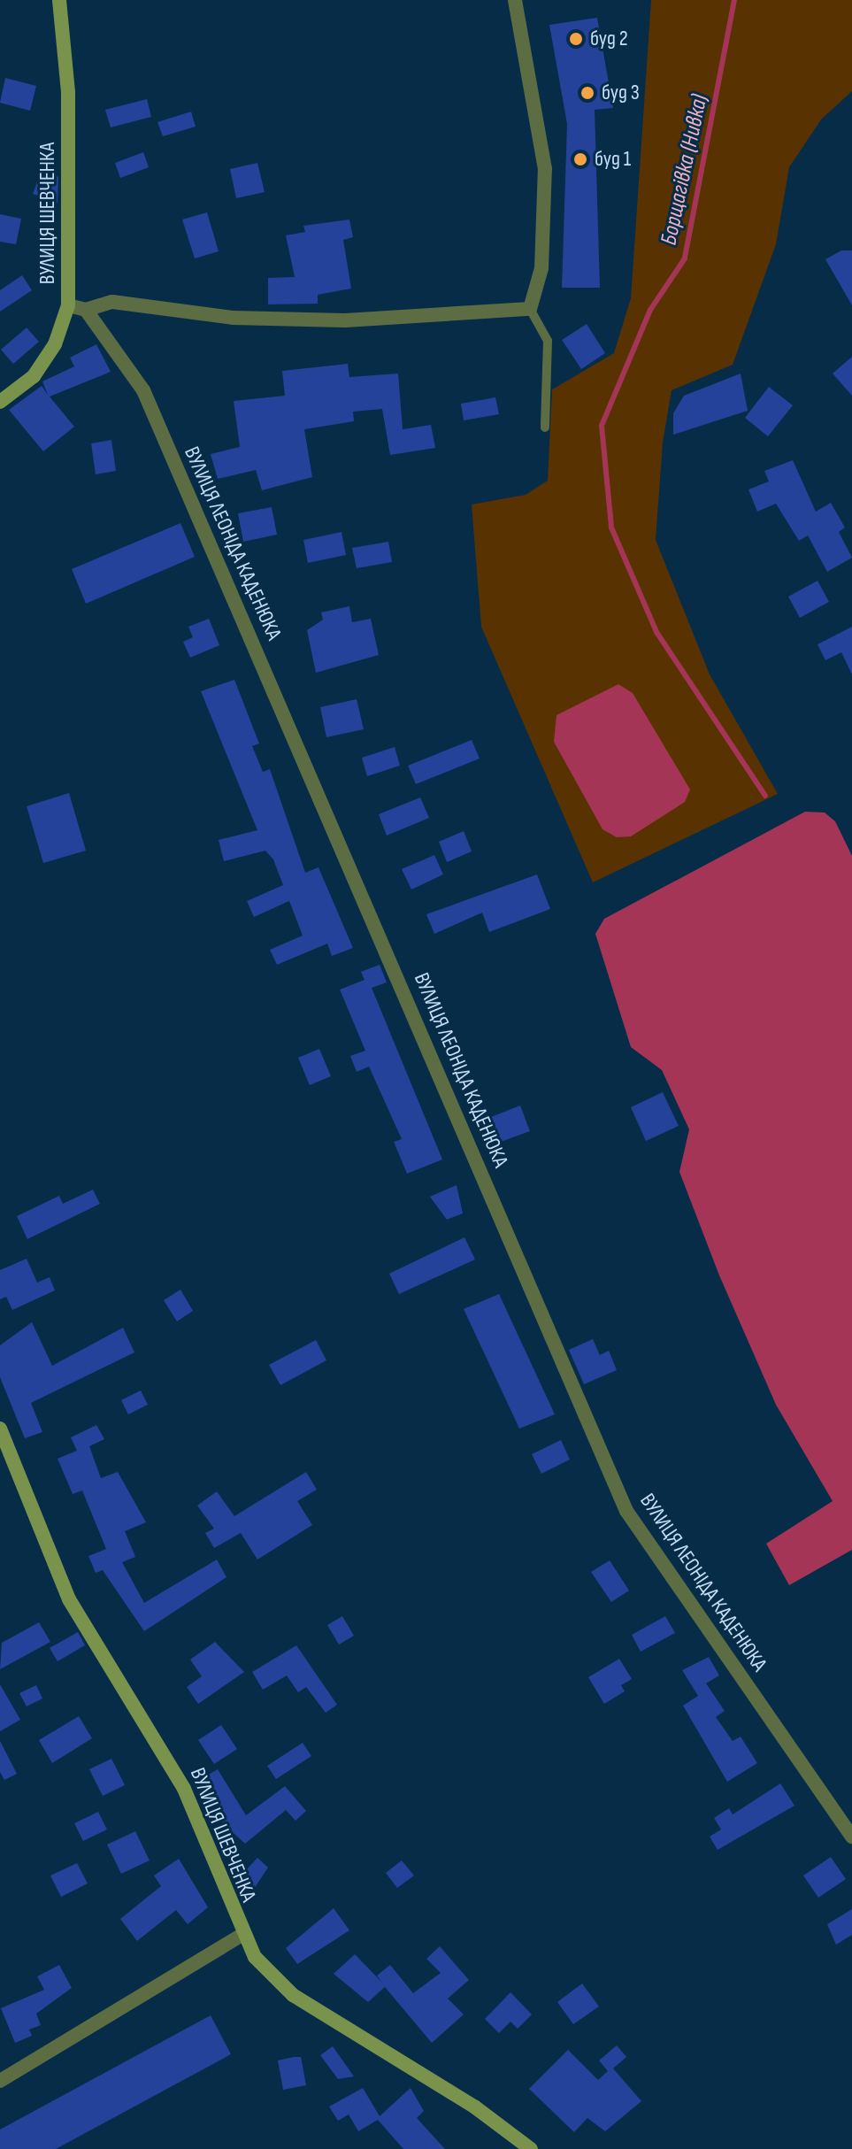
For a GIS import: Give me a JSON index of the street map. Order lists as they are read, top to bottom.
{
  "streets": {
    "street": ["ВУЛИЦЯ ШЕВЧЕНКА", "ВУЛИЦЯ ЛЕОНІДА КАДЕНЮКА"]
  },
  "water": ["Борщагівка (Нивка)"],
  "places": ["буд 2", "буд 3", "буд 1"]
}
